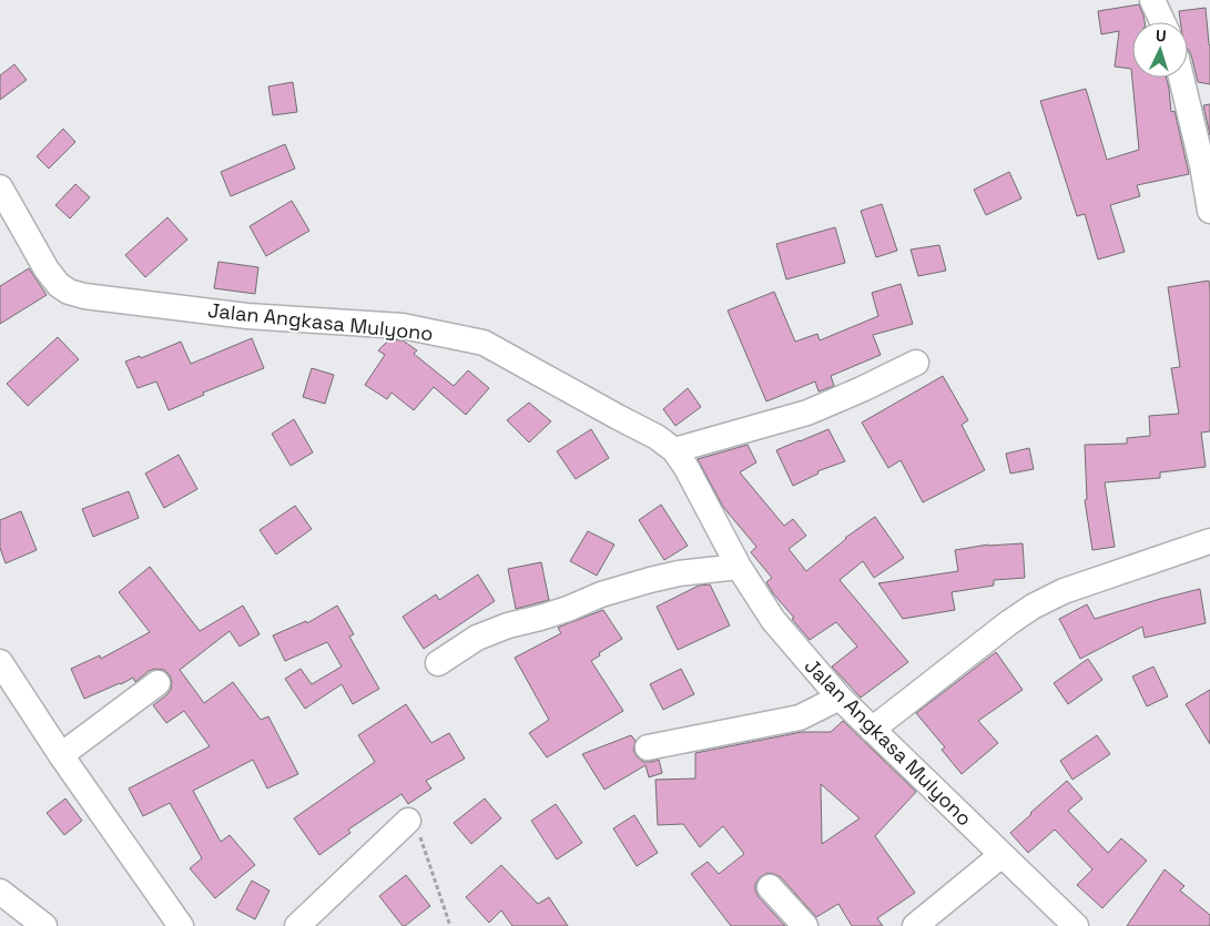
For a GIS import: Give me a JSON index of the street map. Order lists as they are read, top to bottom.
{
  "streets": {
    "street": ["Jalan Angkasa Mulyono"]
  },
  "north": "top"
}
